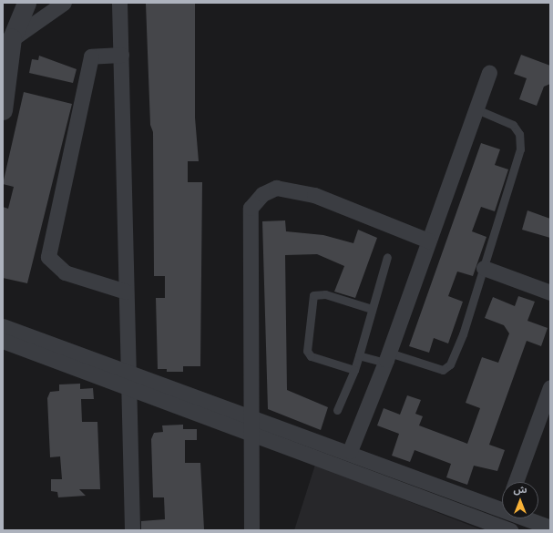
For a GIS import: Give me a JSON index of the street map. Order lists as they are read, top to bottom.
{
  "north": "top"
}
